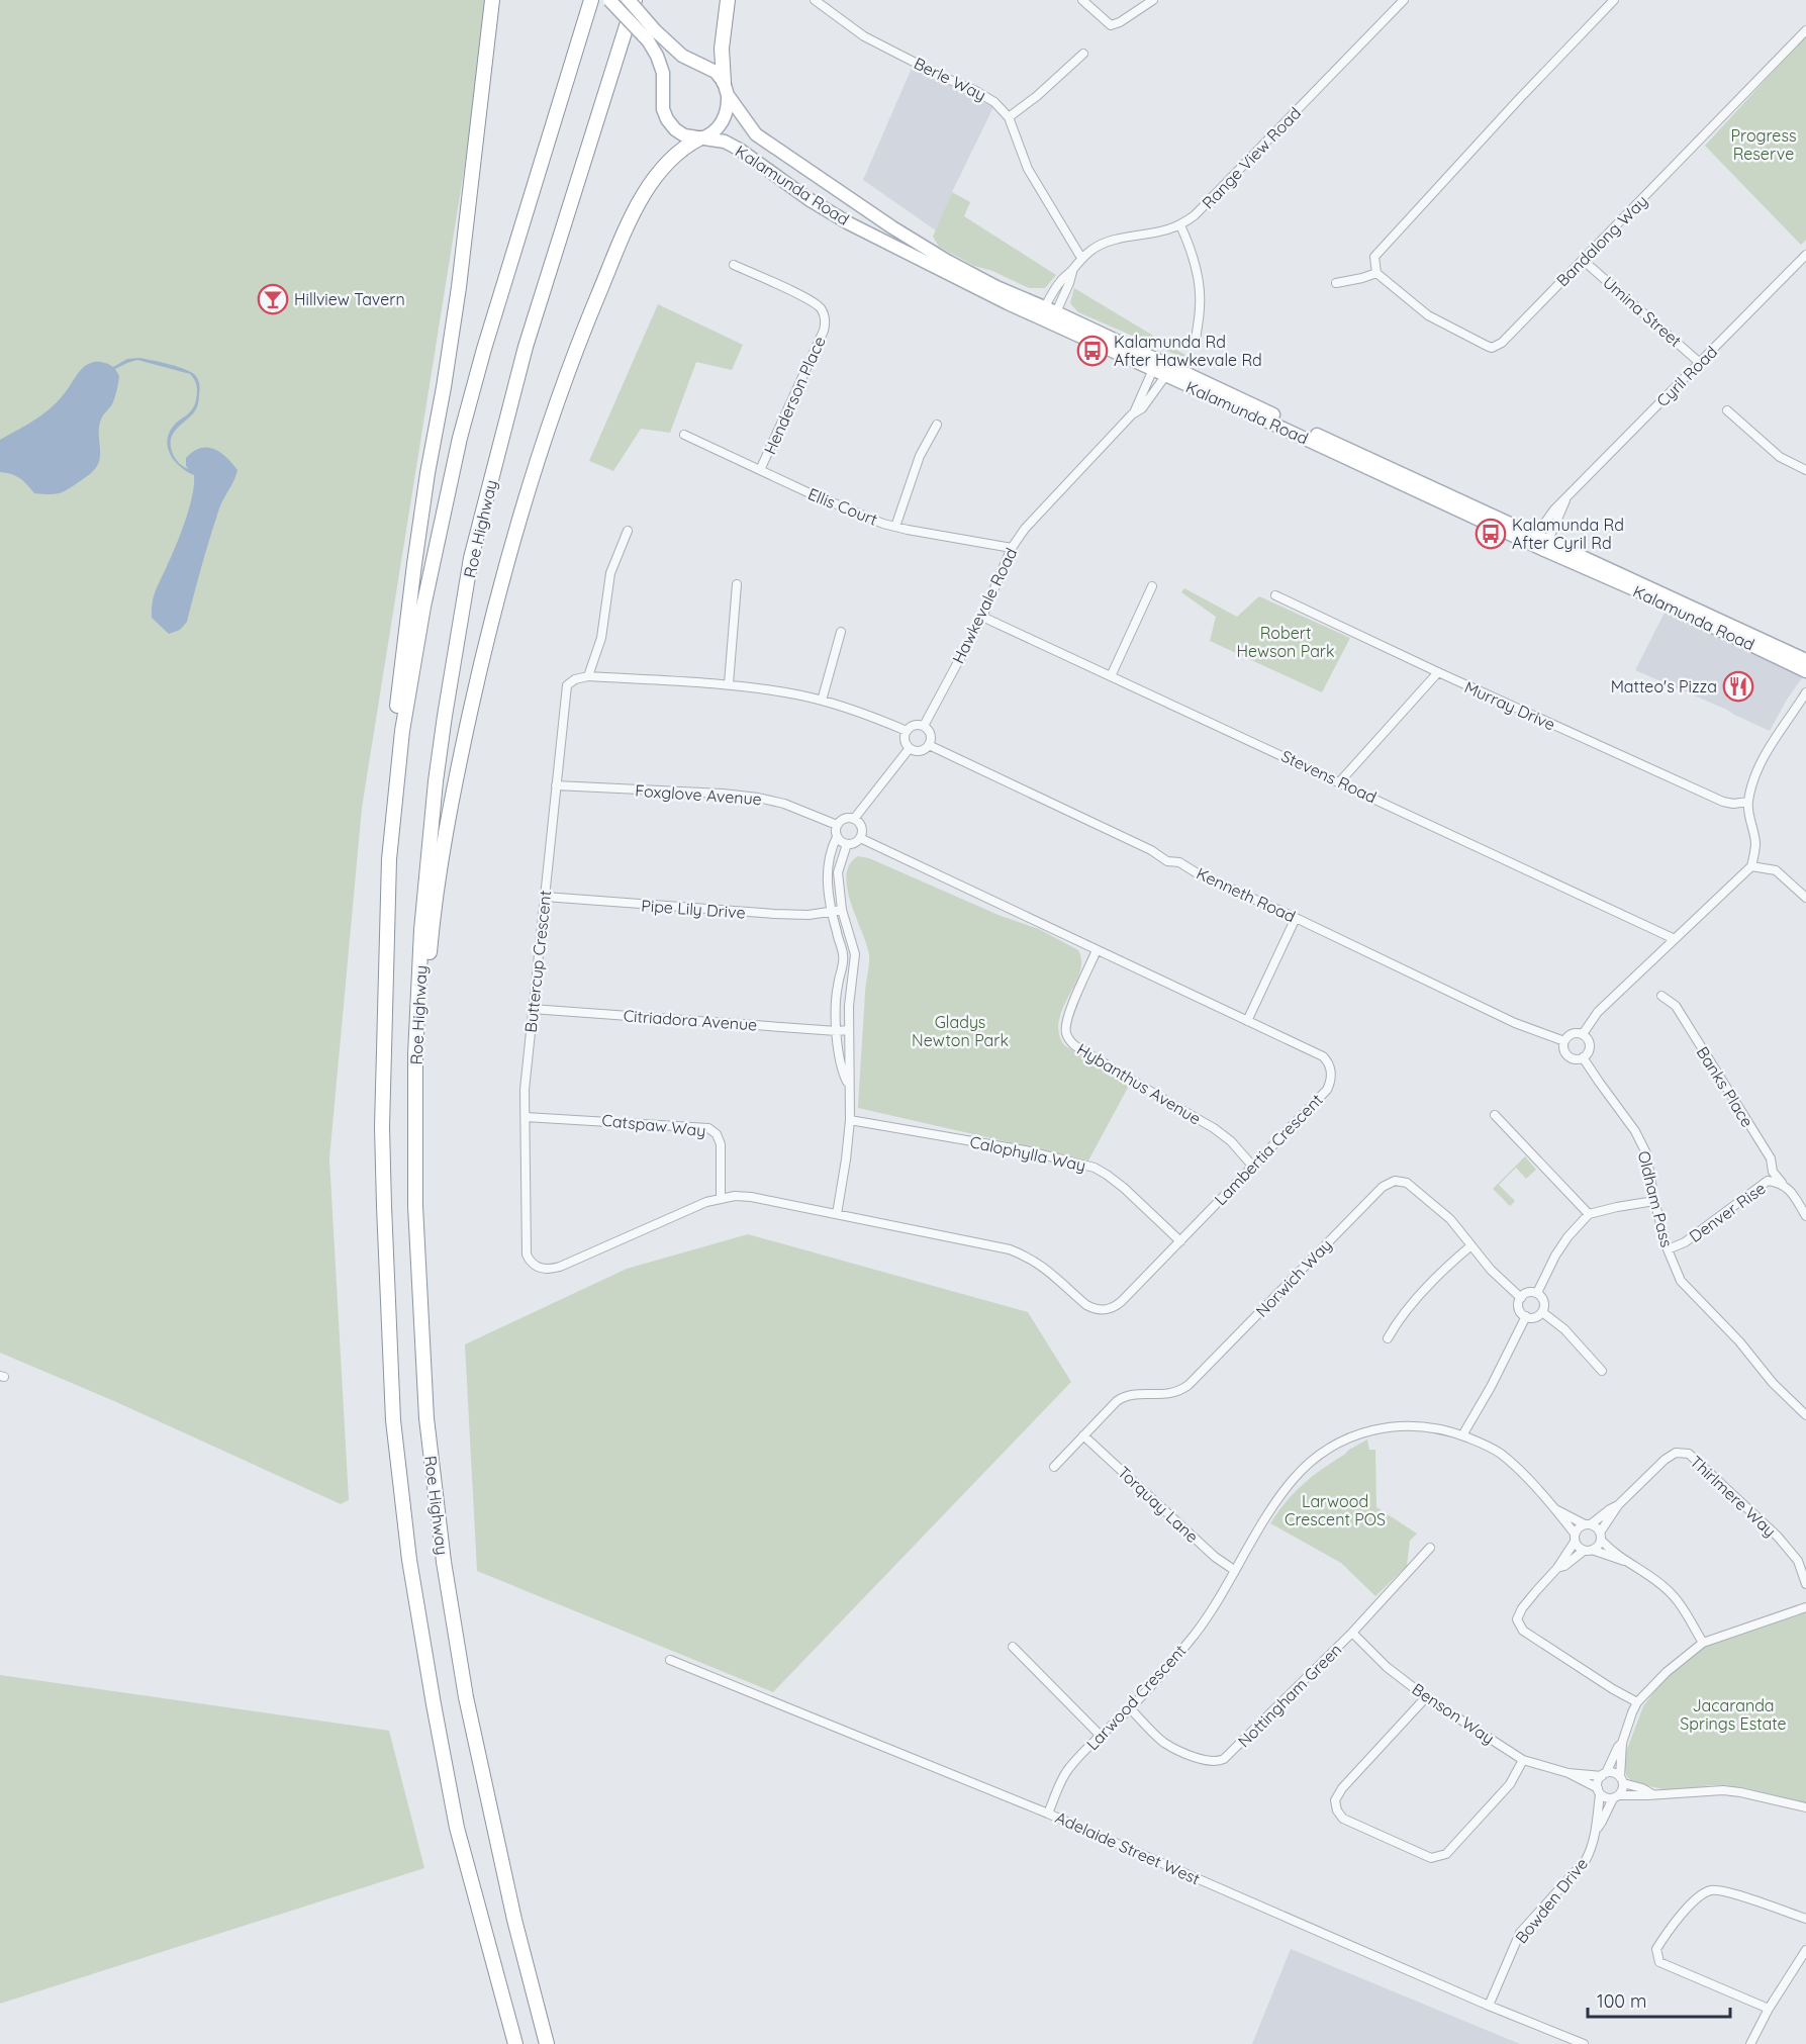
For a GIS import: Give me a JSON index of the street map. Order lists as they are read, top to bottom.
{
  "streets": {
    "highway": ["Roe Highway"],
    "main road": ["Kalamunda Road"],
    "street": [
      "Berle Way",
      "Range View Road",
      "Bandalong Way",
      "Umina Street",
      "Cyril Road",
      "Henderson Place",
      "Ellis Court",
      "Hawkevale Road",
      "Murray Drive",
      "Stevens Road",
      "Foxglove Avenue",
      "Kenneth Road",
      "Pipe Lily Drive",
      "Buttercup Crescent",
      "Citriadora Avenue",
      "Hybanthus Avenue",
      "Banks Place",
      "Catspaw Way",
      "Lambertia Crescent",
      "Calophylla Way",
      "Oldham Pass",
      "Denver Rise",
      "Norwich Way",
      "Thirlmere Way",
      "Torquay Lane",
      "Nottingham Green",
      "Larwood Crescent",
      "Benson Way",
      "Adelaide Street West",
      "Bowden Drive"
    ]
  },
  "crossings": [
    ["Berle Way", "Range View Road"],
    ["Range View Road", "Kalamunda Road"],
    ["Kalamunda Road", "Cyril Road"],
    ["Kalamunda Road", "Hawkevale Road"],
    ["Bandalong Way", "Umina Street"],
    ["Umina Street", "Cyril Road"],
    ["Henderson Place", "Ellis Court"],
    ["Ellis Court", "Hawkevale Road"],
    ["Hawkevale Road", "Stevens Road"],
    ["Hawkevale Road", "Kenneth Road"],
    ["Foxglove Avenue", "Buttercup Crescent"],
    ["Foxglove Avenue", "Lambertia Crescent"],
    ["Kenneth Road", "Oldham Pass"],
    ["Pipe Lily Drive", "Buttercup Crescent"],
    ["Buttercup Crescent", "Citriadora Avenue"],
    ["Buttercup Crescent", "Catspaw Way"],
    ["Buttercup Crescent", "Lambertia Crescent"],
    ["Hybanthus Avenue", "Lambertia Crescent"],
    ["Banks Place", "Denver Rise"],
    ["Lambertia Crescent", "Calophylla Way"],
    ["Oldham Pass", "Denver Rise"],
    ["Norwich Way", "Torquay Lane"],
    ["Torquay Lane", "Larwood Crescent"],
    ["Nottingham Green", "Larwood Crescent"],
    ["Nottingham Green", "Benson Way"],
    ["Larwood Crescent", "Adelaide Street West"],
    ["Benson Way", "Bowden Drive"],
    ["Adelaide Street West", "Bowden Drive"]
  ],
  "parks": [
    "Progress Reserve",
    "Robert Hewson Park",
    "Gladys Newton Park",
    "Larwood Crescent POS",
    "Jacaranda Springs Estate"
  ],
  "places": {
    "bar": ["Hillview Tavern"],
    "bus stop": ["Kalamunda Rd After Hawkevale Rd", "Kalamunda Rd After Cyril Rd"],
    "restaurant": ["Matteo's Pizza"]
  },
  "scale_bar": "100 m"
}
